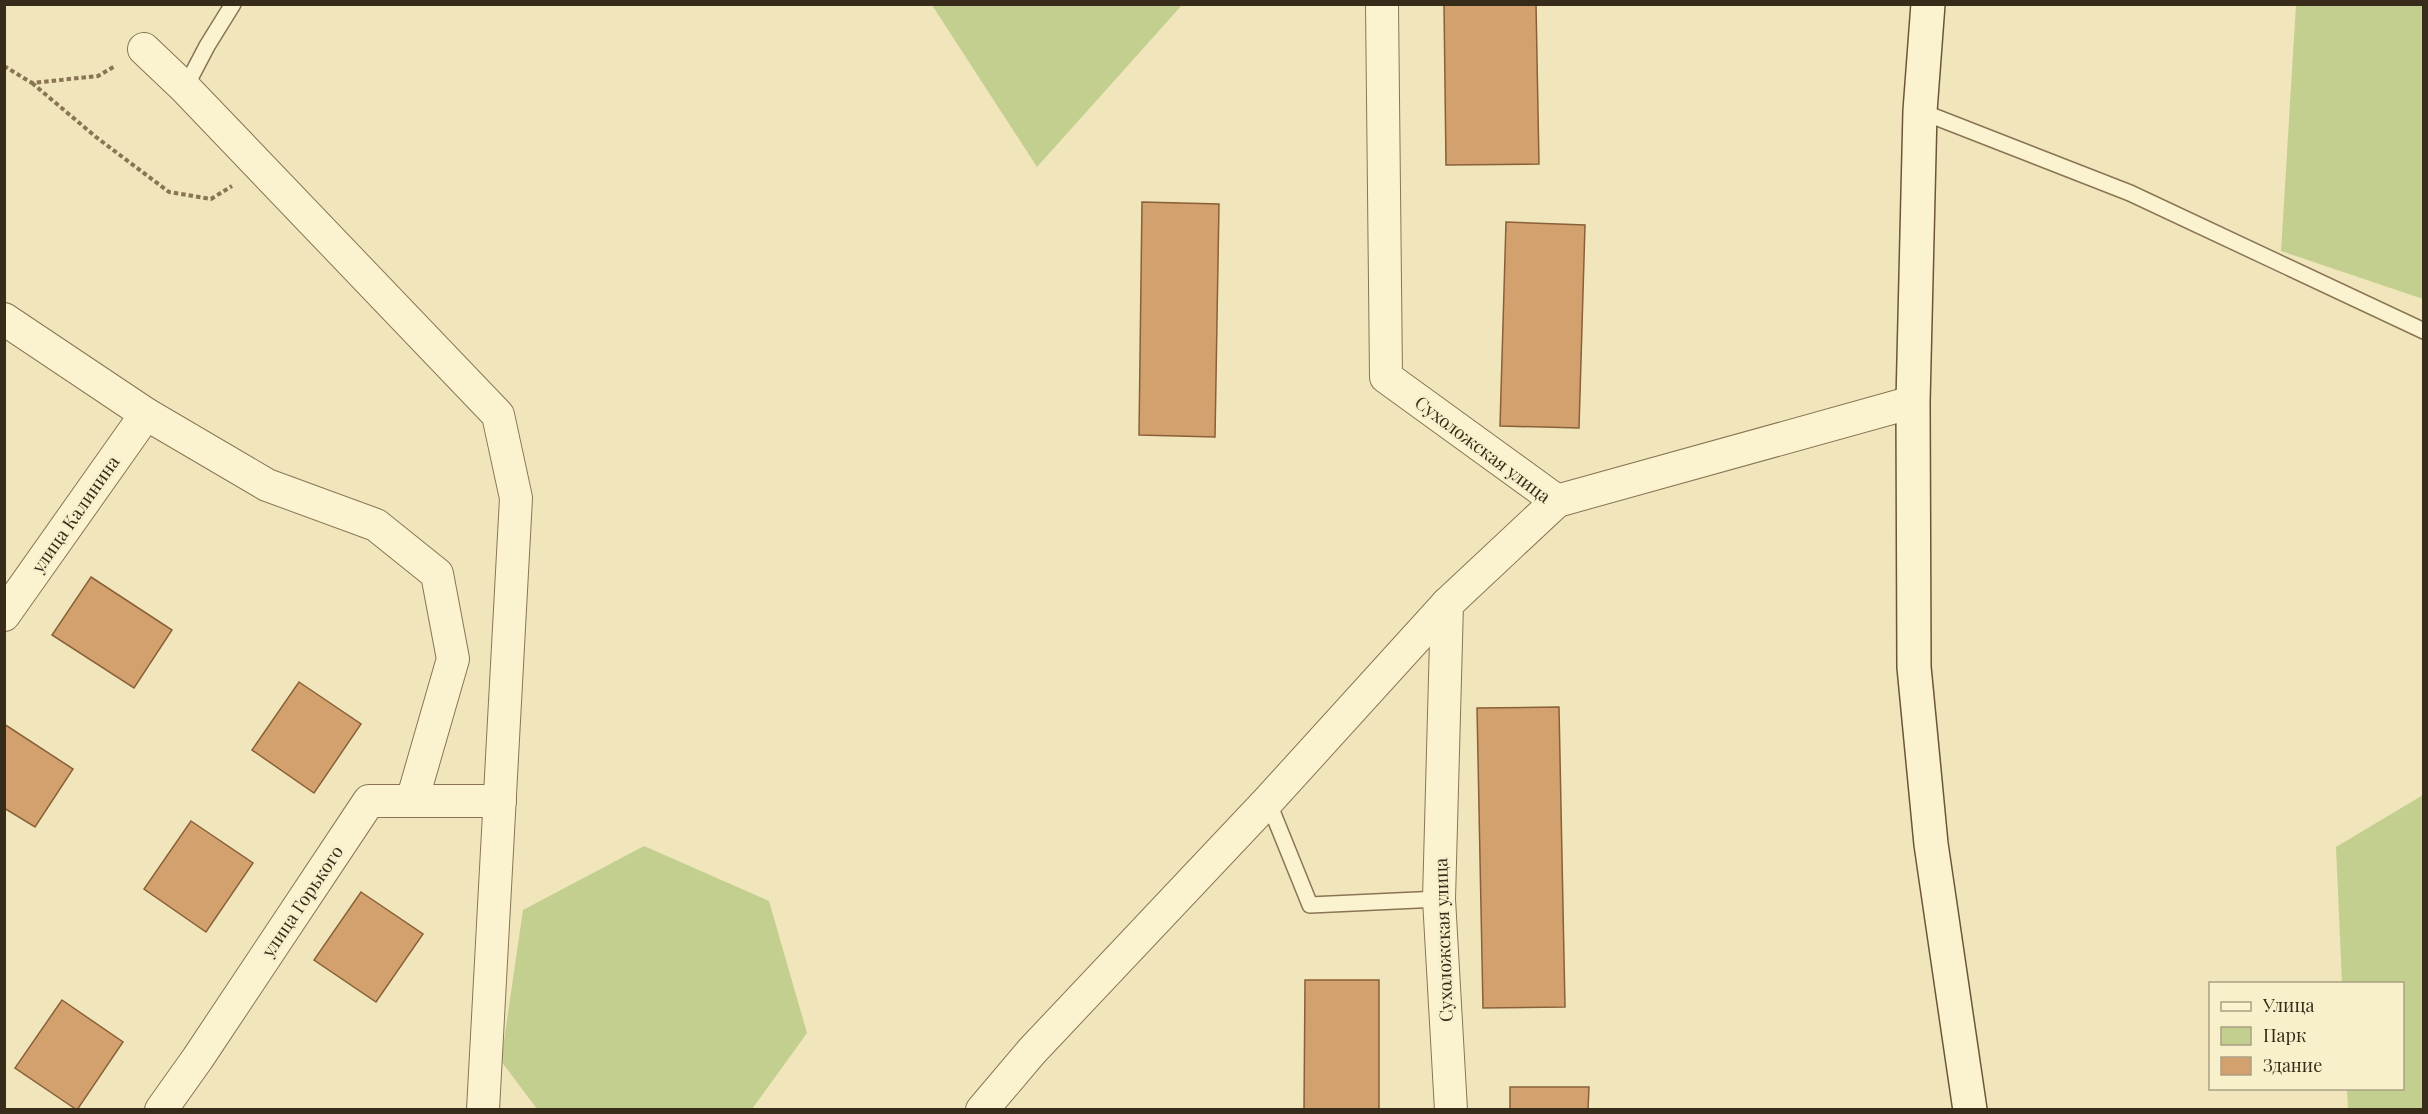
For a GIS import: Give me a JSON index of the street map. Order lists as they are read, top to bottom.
{
  "streets": {
    "street": ["Сухоложская улица", "улица Калинина", "улица Горького"]
  },
  "legend": ["Улица", "Парк", "Здание"]
}
